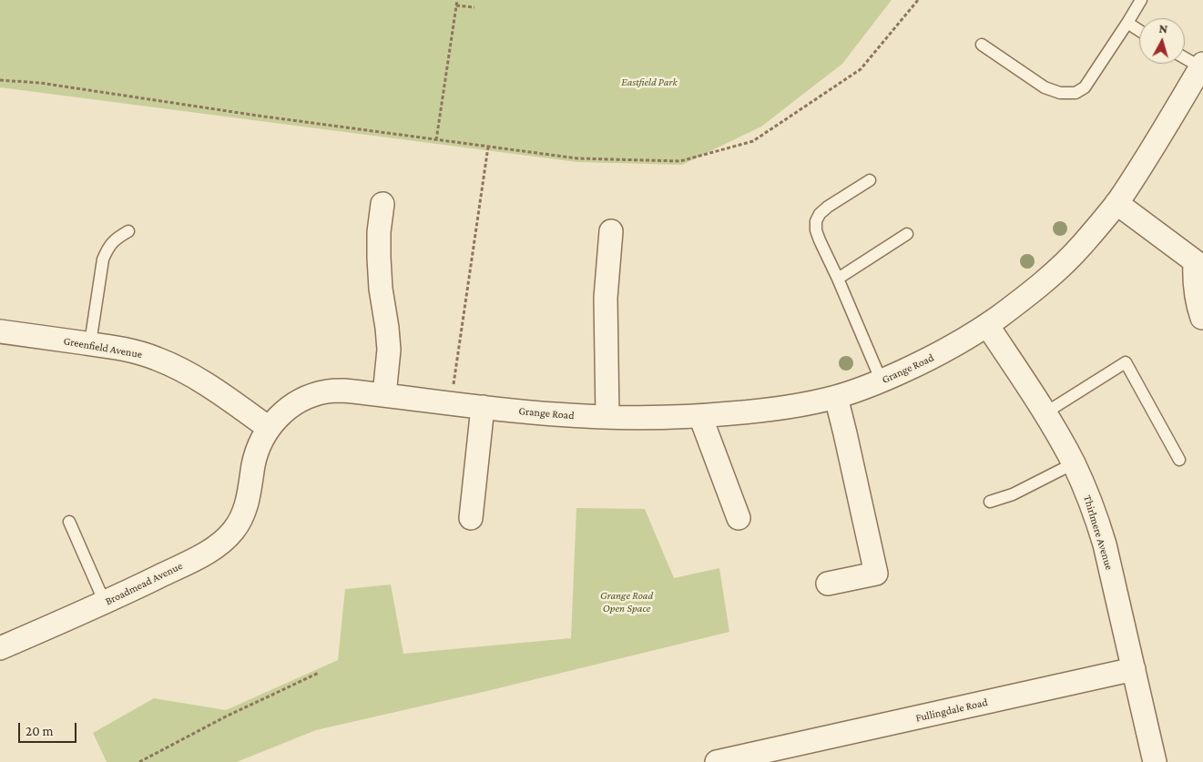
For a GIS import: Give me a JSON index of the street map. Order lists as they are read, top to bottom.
{
  "streets": {
    "street": [
      "Greenfield Avenue",
      "Grange Road",
      "Thirlmere Avenue",
      "Broadmead Avenue",
      "Fullingdale Road"
    ]
  },
  "crossings": [
    ["Greenfield Avenue", "Grange Road"],
    ["Grange Road", "Thirlmere Avenue"],
    ["Grange Road", "Broadmead Avenue"],
    ["Thirlmere Avenue", "Fullingdale Road"]
  ],
  "parks": ["Eastfield Park", "Grange Road Open Space"],
  "scale_bar": "20 m",
  "north": "top"
}
